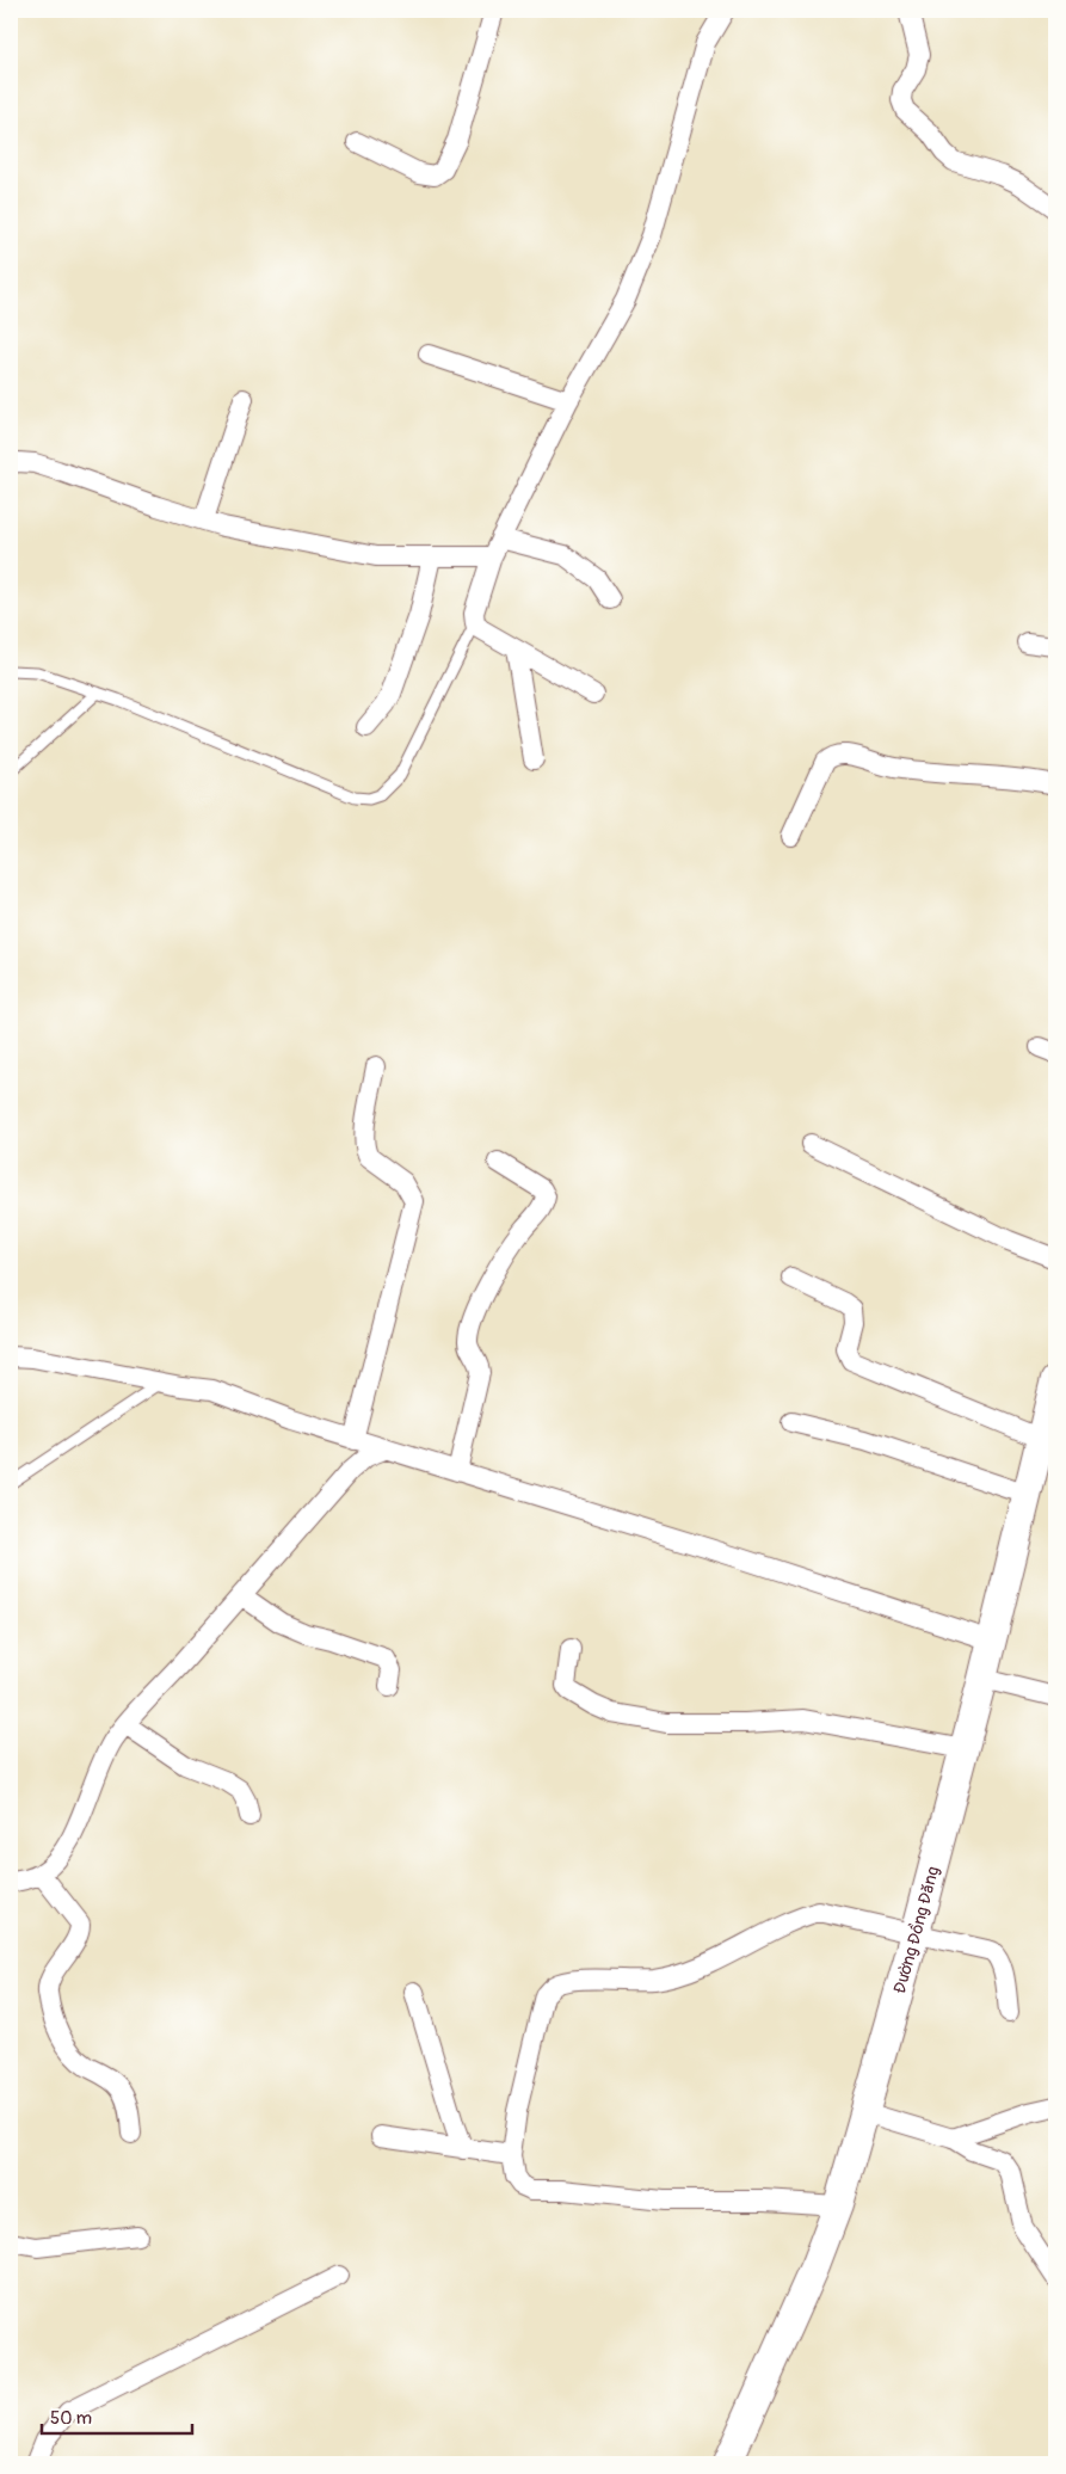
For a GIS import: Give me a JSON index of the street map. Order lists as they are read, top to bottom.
{
  "streets": {
    "main road": ["Đường Đồng Đăng"]
  },
  "scale_bar": "50 m"
}
